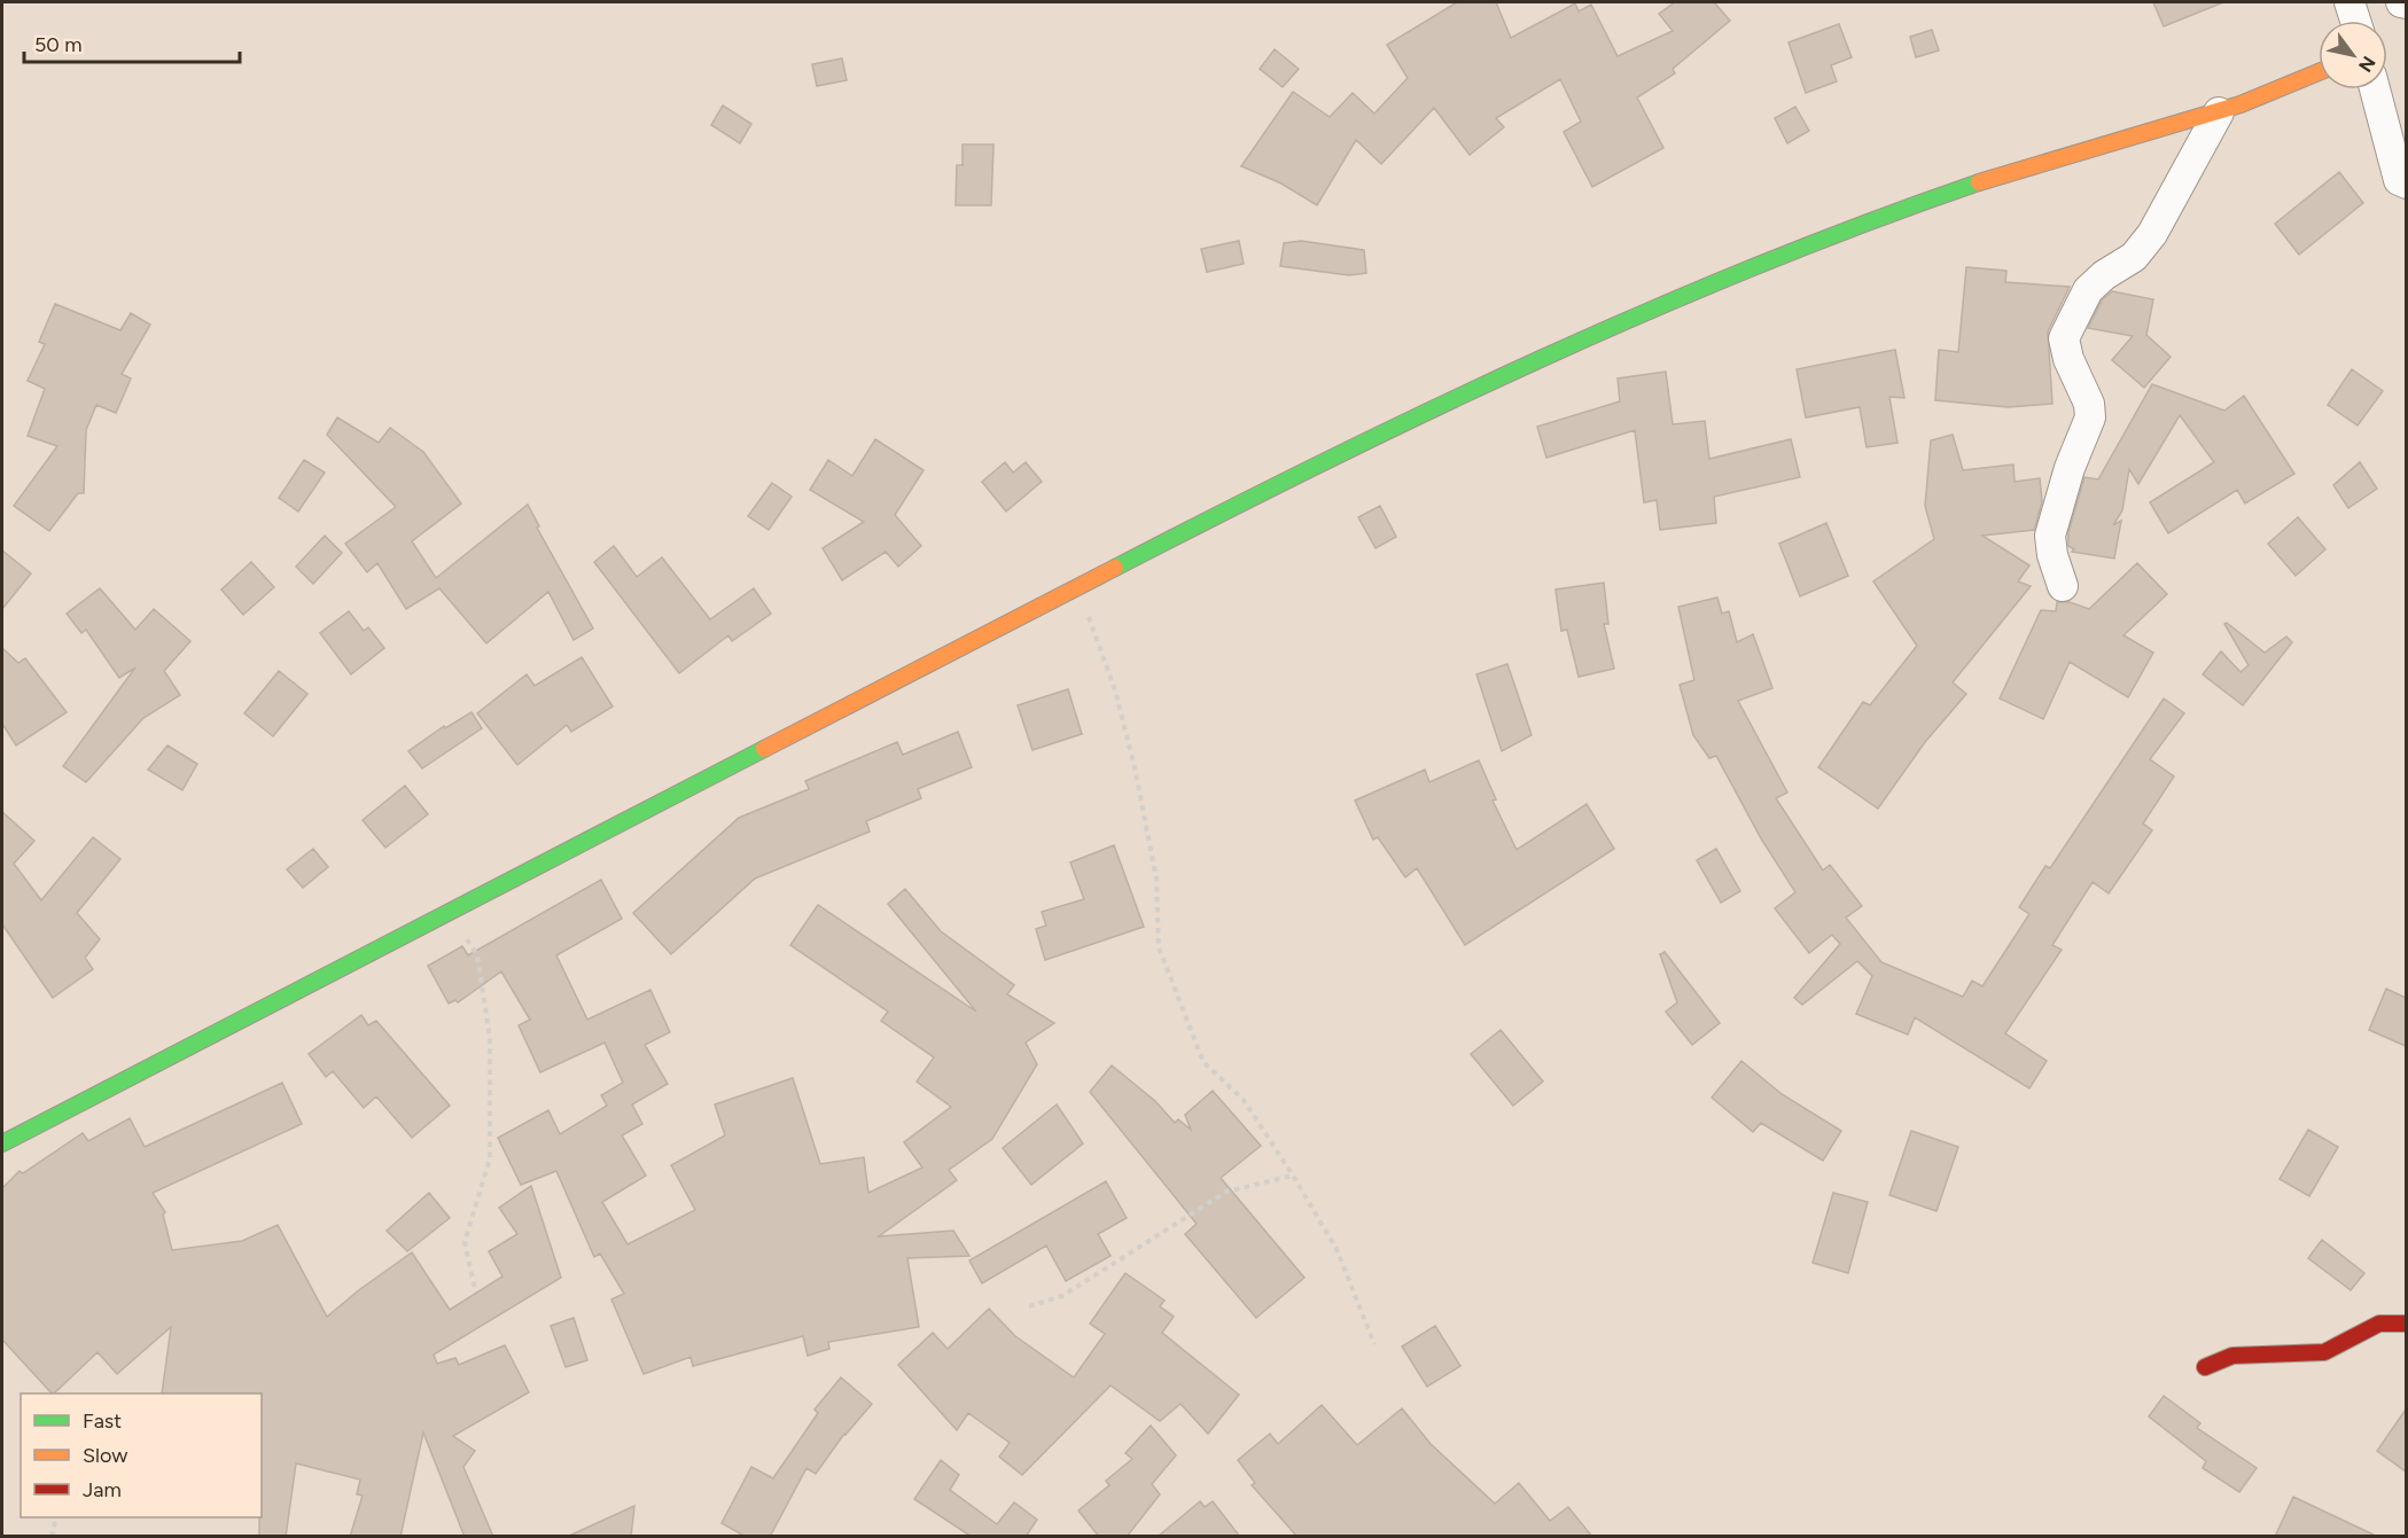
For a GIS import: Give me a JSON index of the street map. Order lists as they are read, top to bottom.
{
  "legend": ["Fast", "Slow", "Jam"],
  "scale_bar": "50 m",
  "north": "bottom right"
}
